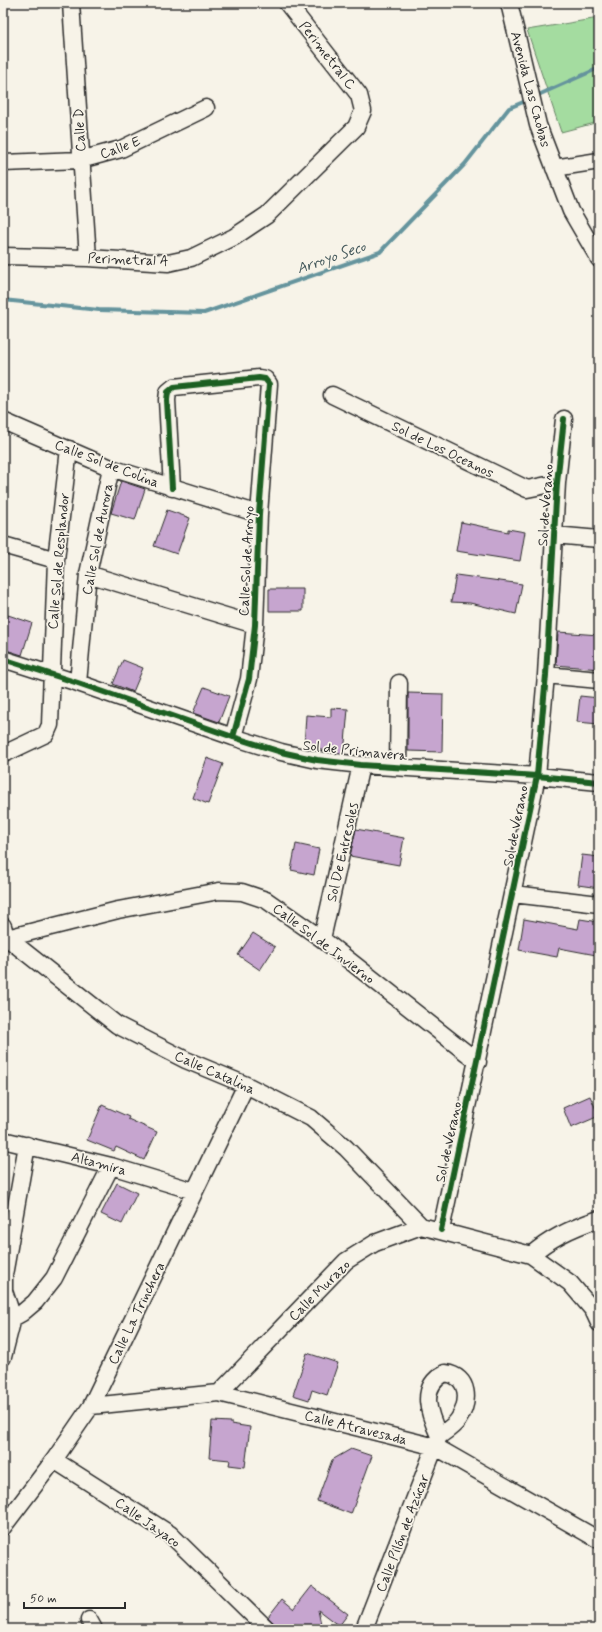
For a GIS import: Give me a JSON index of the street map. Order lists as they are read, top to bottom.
{
  "streets": {
    "street": [
      "Perimetral C",
      "Avenida Las Caobas",
      "Calle D",
      "Calle E",
      "Perimetral A",
      "Sol de Los Oceanos",
      "Calle Sol de Colina",
      "Sol de Verano",
      "Calle Sol de Aurora",
      "Calle Sol de Resplandor",
      "Calle Sol de Arroyo",
      "Sol de Primavera",
      "Sol De Entresoles",
      "Calle Sol de Invierno",
      "Calle Catalina",
      "Altamira",
      "Calle Murazo",
      "Calle La Trinchera",
      "Calle Atravesada",
      "Calle Jayaco",
      "Calle Pilón de Azúcar"
    ]
  },
  "crossings": [
    ["Perimetral C", "Perimetral A"],
    ["Calle D", "Calle E"],
    ["Calle D", "Perimetral A"],
    ["Sol de Los Oceanos", "Sol de Verano"],
    ["Calle Sol de Colina", "Calle Sol de Aurora"],
    ["Calle Sol de Colina", "Calle Sol de Resplandor"],
    ["Calle Sol de Colina", "Calle Sol de Arroyo"],
    ["Sol de Verano", "Sol de Primavera"],
    ["Sol de Verano", "Calle Sol de Invierno"],
    ["Calle Sol de Aurora", "Sol de Primavera"],
    ["Calle Sol de Resplandor", "Sol de Primavera"],
    ["Calle Sol de Arroyo", "Sol de Primavera"],
    ["Sol de Primavera", "Sol De Entresoles"],
    ["Sol De Entresoles", "Calle Sol de Invierno"],
    ["Calle Sol de Invierno", "Calle Catalina"],
    ["Calle Catalina", "Calle Murazo"],
    ["Calle Catalina", "Calle La Trinchera"],
    ["Altamira", "Calle La Trinchera"],
    ["Calle Murazo", "Calle Atravesada"],
    ["Calle La Trinchera", "Calle Atravesada"],
    ["Calle La Trinchera", "Calle Jayaco"],
    ["Calle Atravesada", "Calle Pilón de Azúcar"]
  ],
  "water": ["Arroyo Seco"],
  "scale_bar": "50 m"
}
